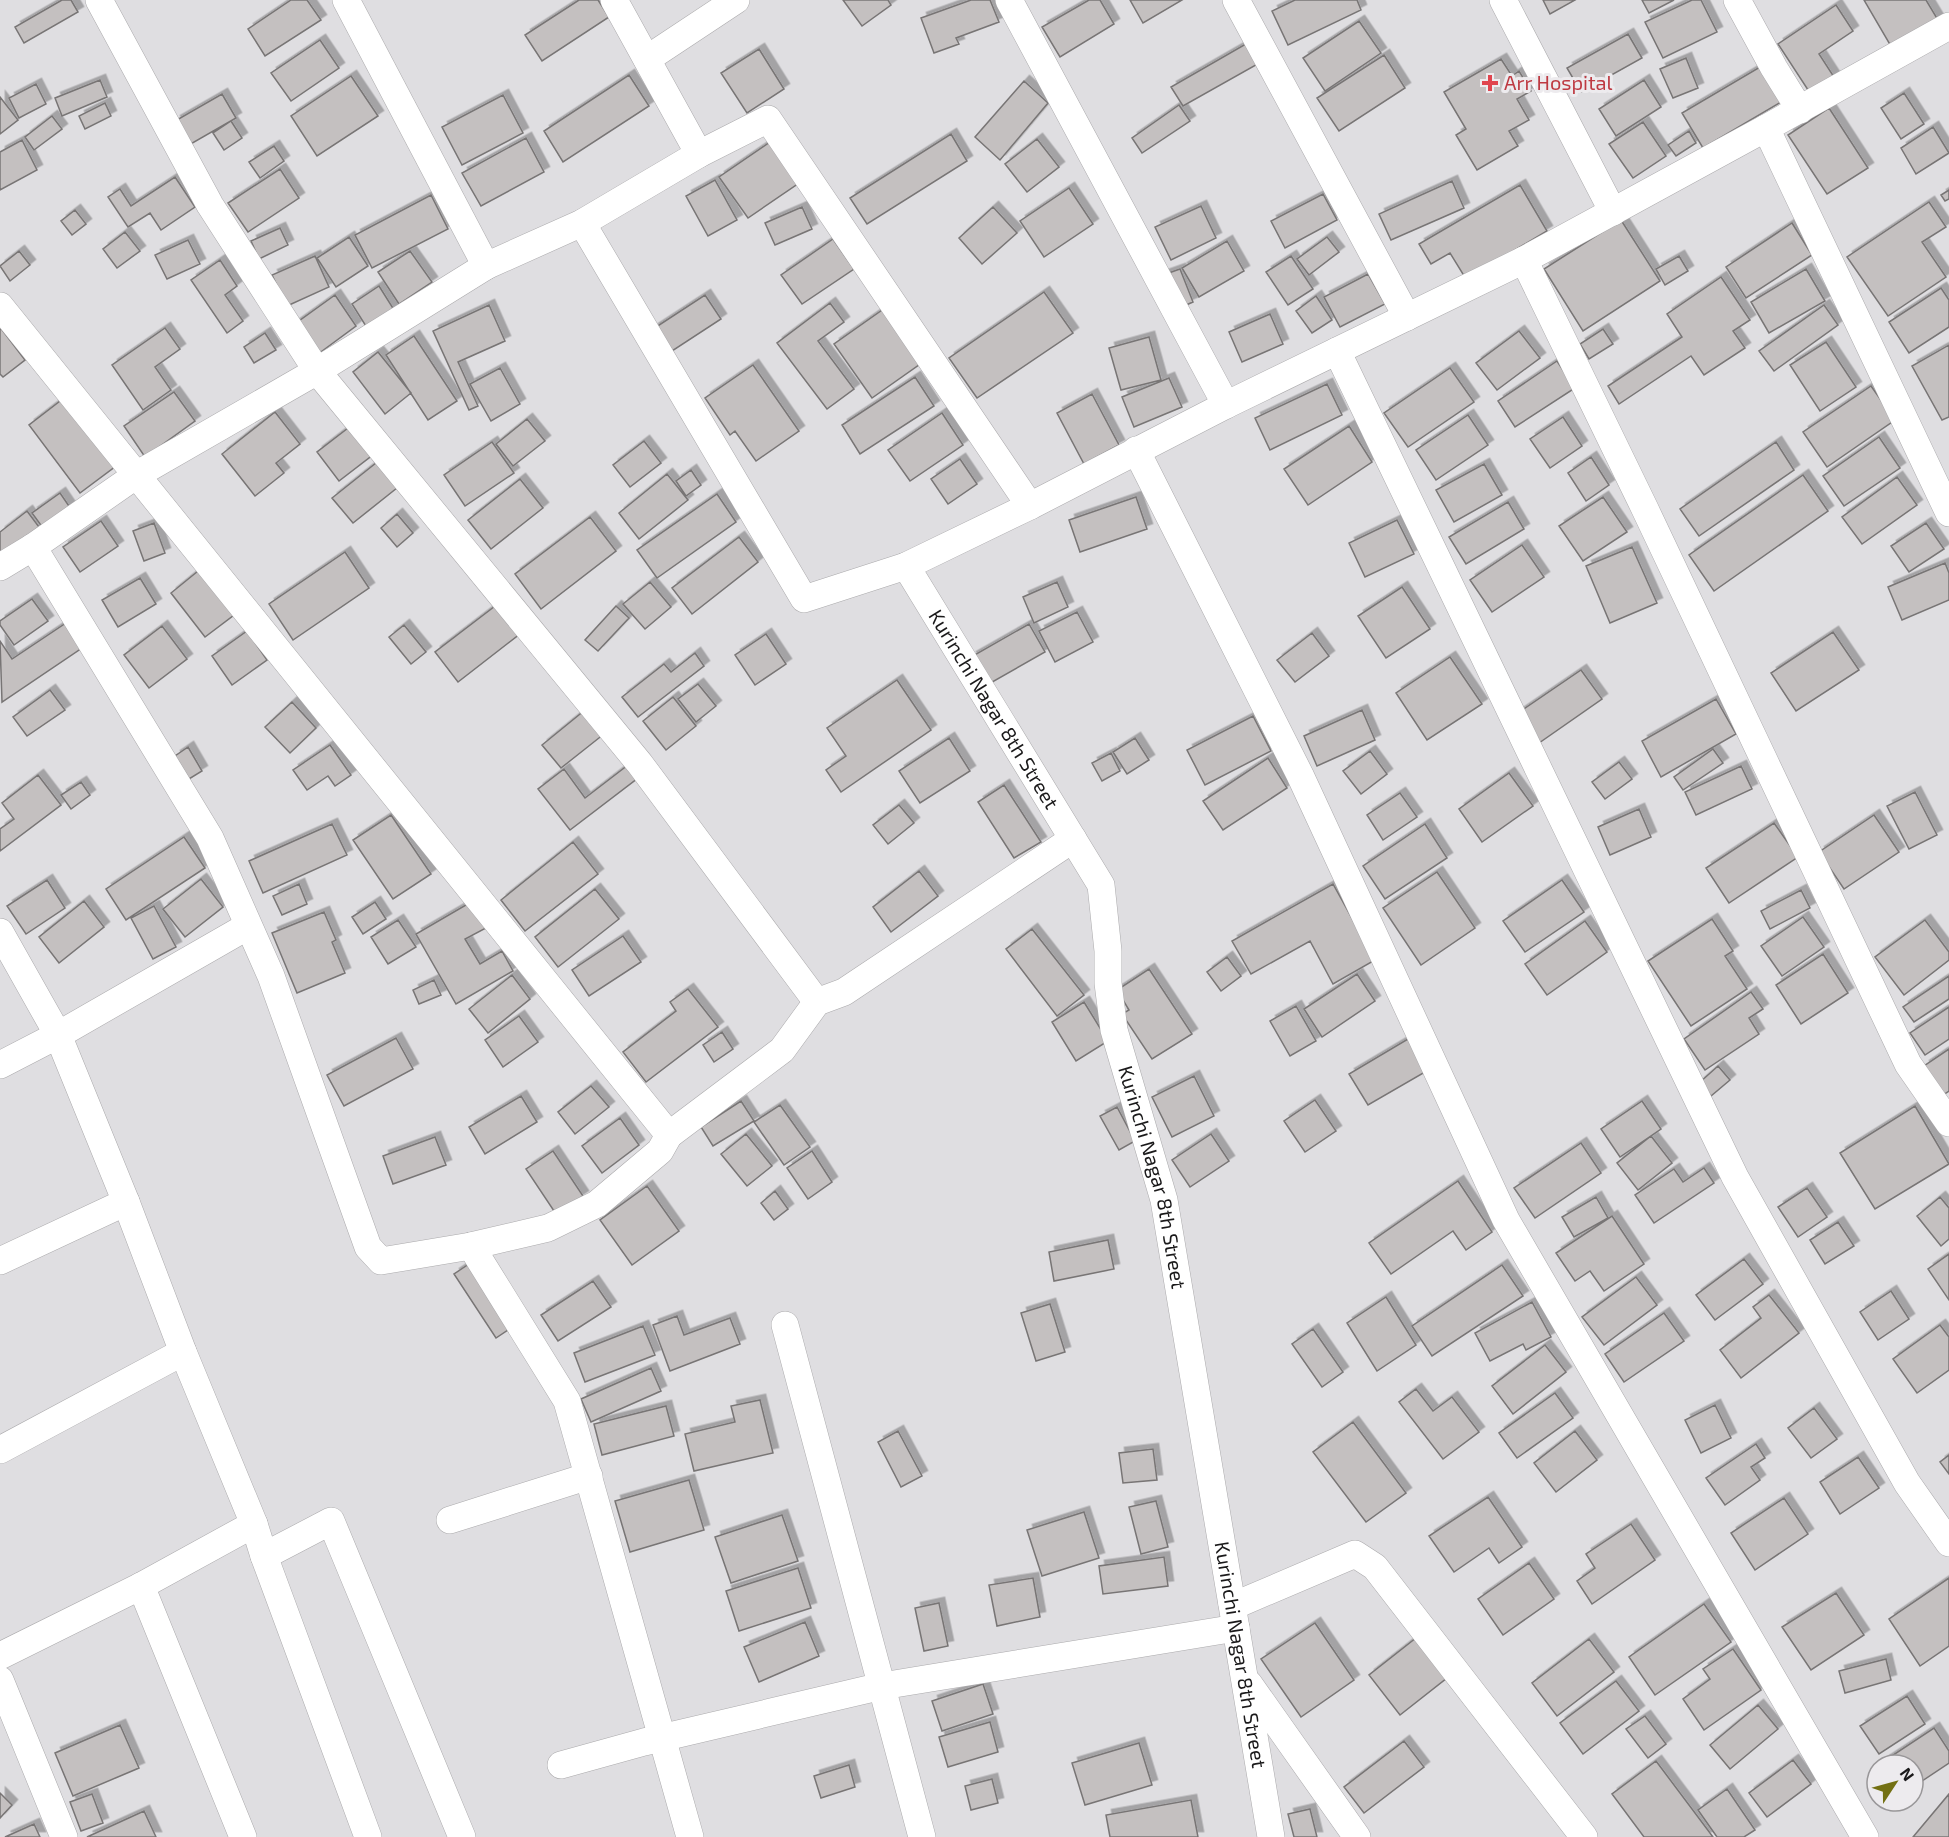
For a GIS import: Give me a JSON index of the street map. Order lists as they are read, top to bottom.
{
  "streets": {
    "street": ["Kurinchi Nagar 8th Street"]
  },
  "places": {
    "health": ["Arr Hospital"]
  },
  "north": "top right"
}
